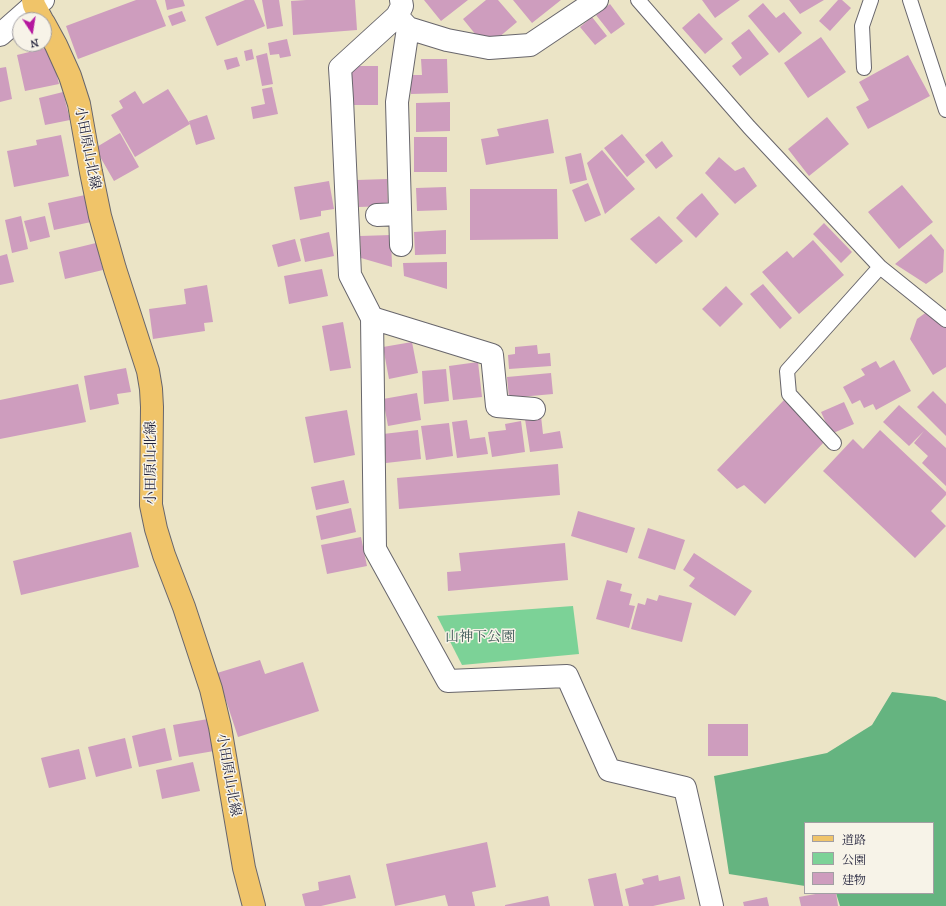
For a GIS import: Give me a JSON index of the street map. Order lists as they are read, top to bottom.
{
  "streets": {
    "main road": ["小田原山北線"]
  },
  "parks": ["山神下公園"],
  "legend": ["道路", "公園", "建物"],
  "north": "bottom"
}
